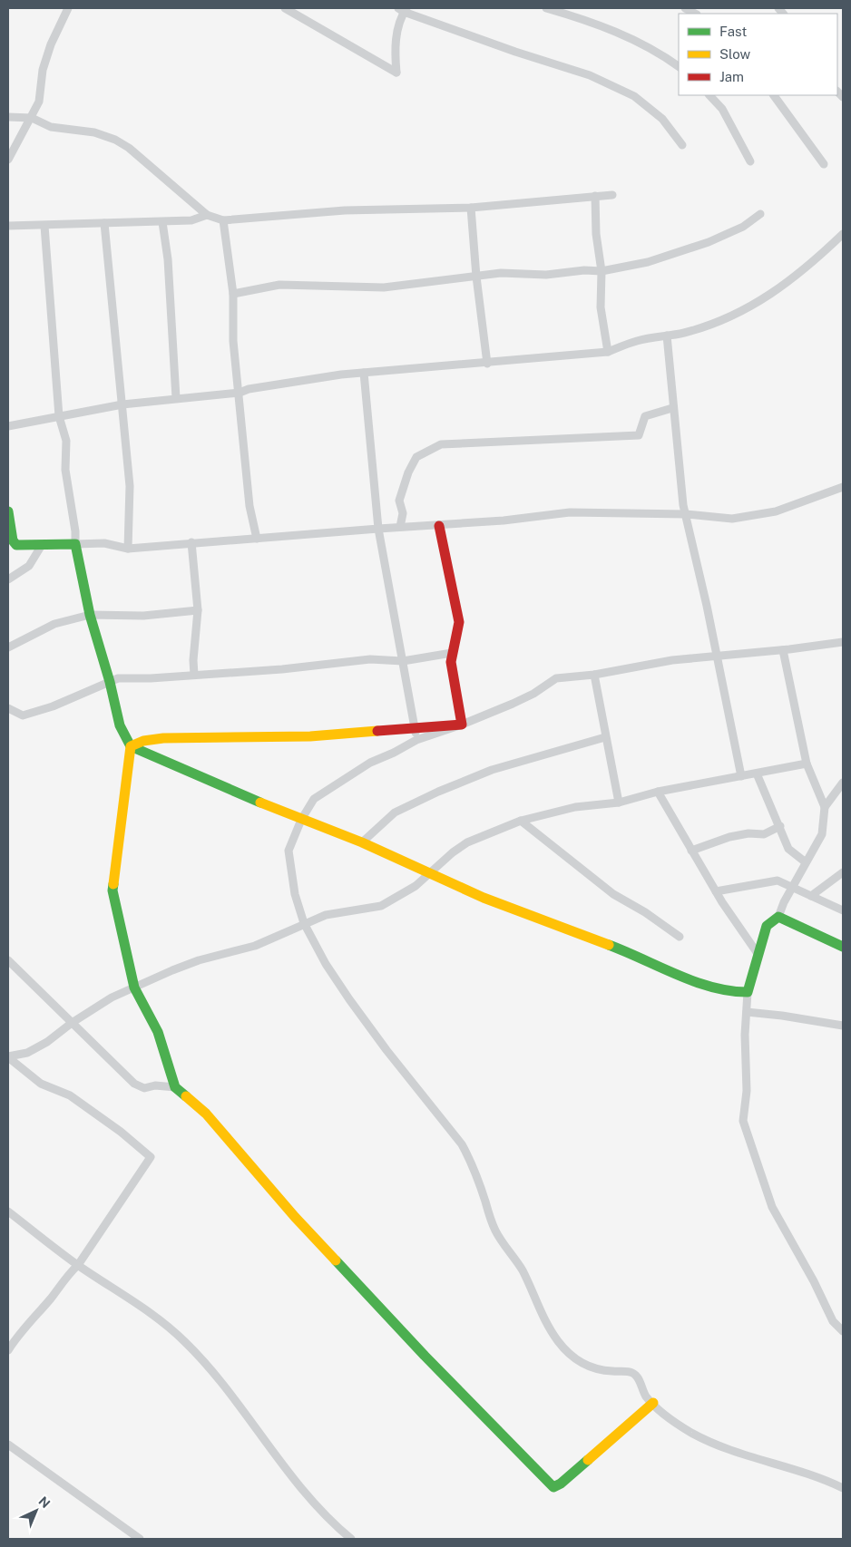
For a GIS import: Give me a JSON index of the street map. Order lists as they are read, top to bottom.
{
  "legend": ["Fast", "Slow", "Jam"],
  "north": "top right"
}
